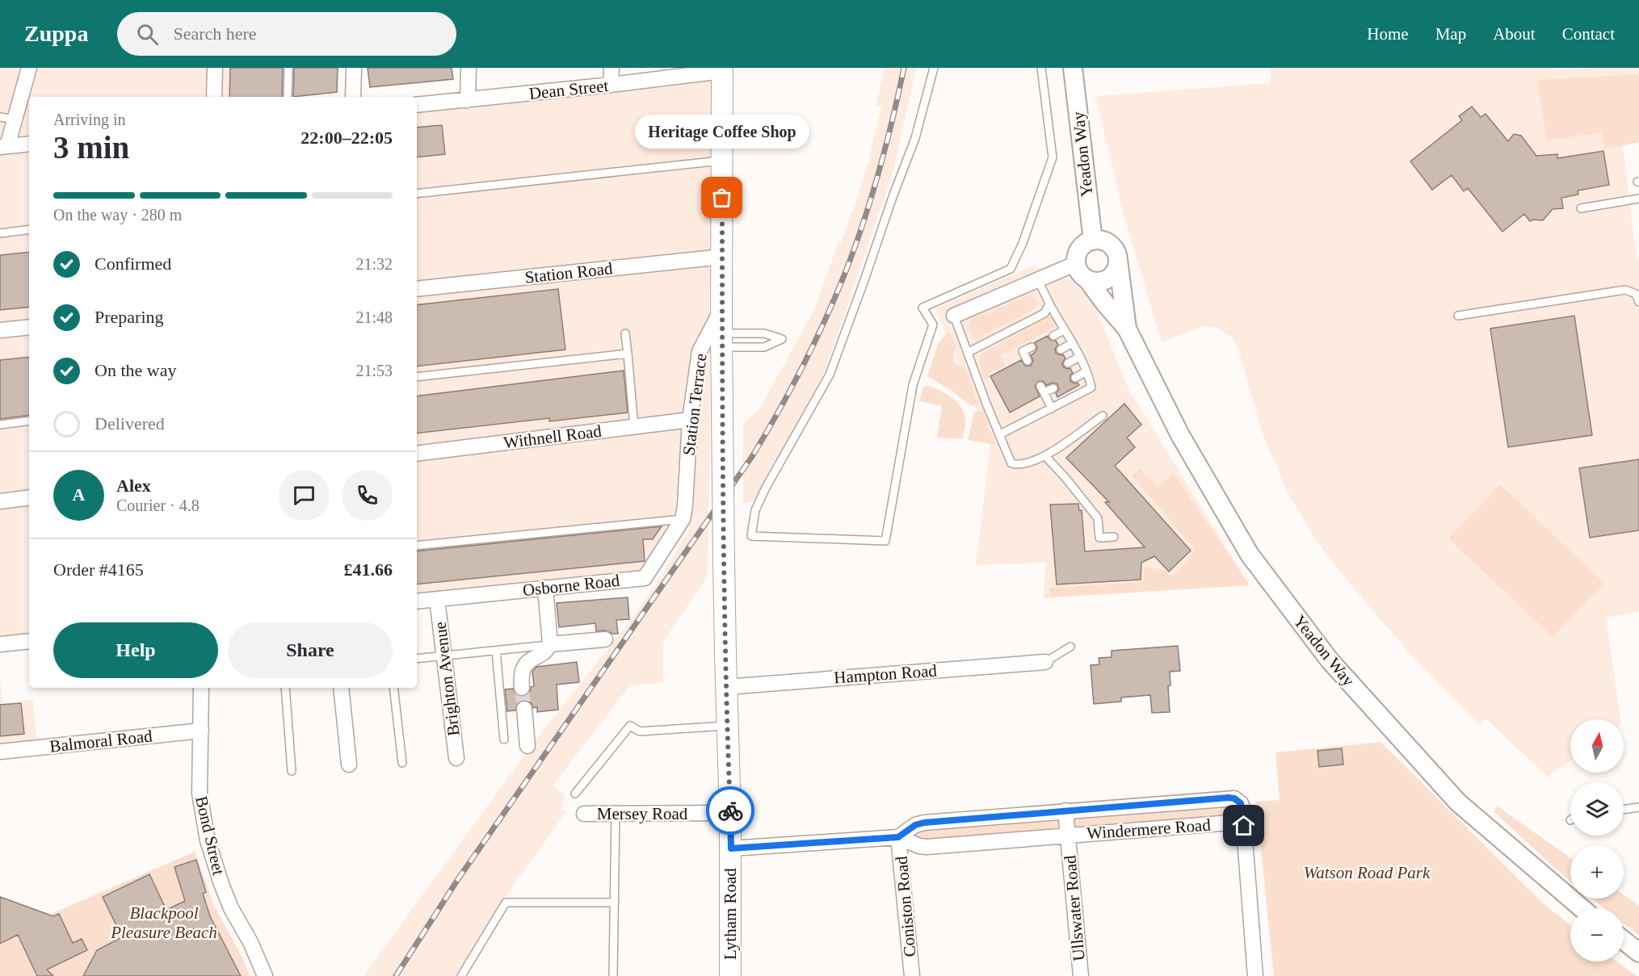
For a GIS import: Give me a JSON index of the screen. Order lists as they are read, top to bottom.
{
  "streets": {
    "main road": ["Lytham Road"],
    "street": [
      "Dean Street",
      "Yeadon Way",
      "Station Road",
      "Station Terrace",
      "Withnell Road",
      "Osborne Road",
      "Hampton Road",
      "Brighton Avenue",
      "Balmoral Road",
      "Mersey Road",
      "Windermere Road",
      "Bond Street",
      "Coniston Road",
      "Ullswater Road"
    ]
  },
  "crossings": [
    ["Dean Street", "Lytham Road"],
    ["Station Road", "Lytham Road"],
    ["Station Terrace", "Withnell Road"],
    ["Station Terrace", "Osborne Road"],
    ["Station Terrace", "Lytham Road"],
    ["Osborne Road", "Brighton Avenue"],
    ["Hampton Road", "Lytham Road"],
    ["Balmoral Road", "Bond Street"],
    ["Mersey Road", "Lytham Road"],
    ["Windermere Road", "Coniston Road"],
    ["Windermere Road", "Ullswater Road"],
    ["Windermere Road", "Lytham Road"]
  ],
  "parks": ["Watson Road Park", "Blackpool Pleasure Beach"],
  "places": ["Heritage Coffee Shop"],
  "north": "top",
  "page": {
    "header": "Zuppa",
    "search": "Search here",
    "nav": [
      "Home",
      "Map",
      "About",
      "Contact"
    ],
    "heading": ["3 min", "Arriving in", "22:00–22:05"],
    "panel": [
      "Alex",
      "Courier · 4.8",
      "Order #4165",
      "£41.66"
    ],
    "bubble": "Heritage Coffee Shop",
    "bar": "On the way · 280 m",
    "list": [
      ["Confirmed", "21:32"],
      ["Preparing", "21:48"],
      ["On the way", "21:53"],
      "Delivered"
    ],
    "round": "A",
    "buttons": ["Help", "Share"],
    "map_buttons": ["+", "−"]
  }
}
